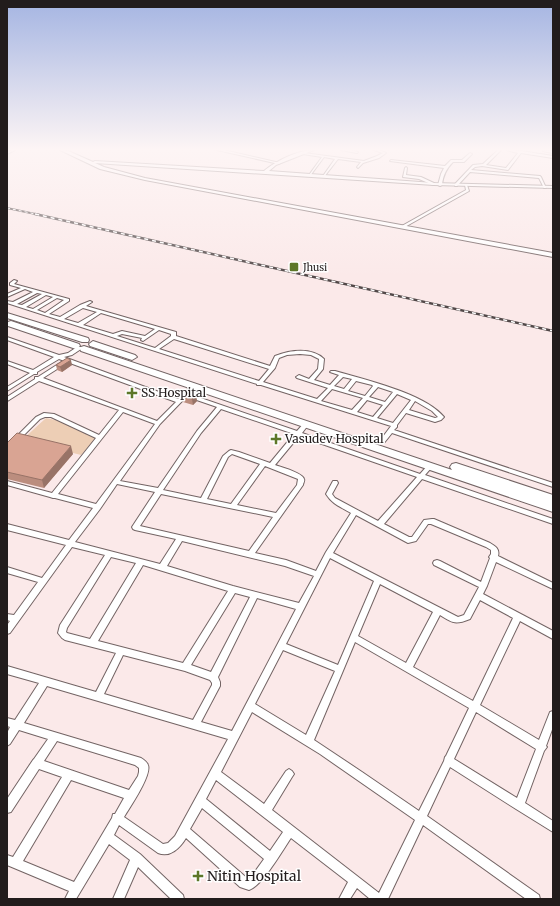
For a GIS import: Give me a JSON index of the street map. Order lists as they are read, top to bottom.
{
  "places": {
    "transit": ["Jhusi"],
    "health": ["SS Hospital", "Vasudev Hospital", "Nitin Hospital"]
  }
}
